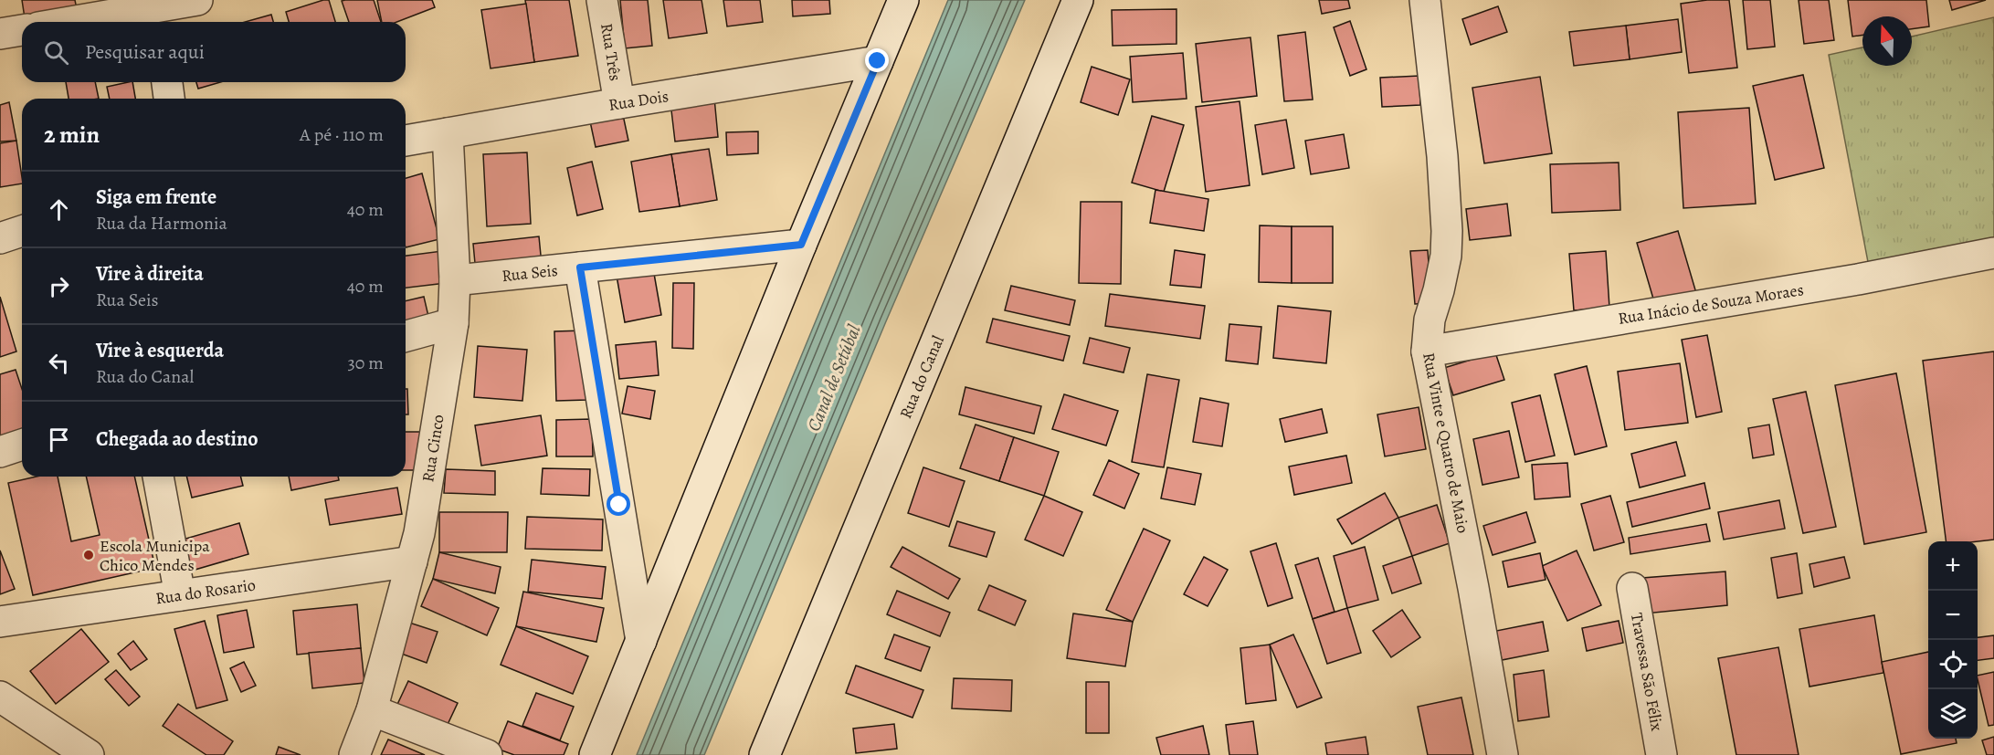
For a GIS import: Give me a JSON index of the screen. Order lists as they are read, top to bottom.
{
  "streets": {
    "street": [
      "Rua Três",
      "Rua Dois",
      "Rua Seis",
      "Rua Inácio de Souza Moraes",
      "Rua do Canal",
      "Rua Vinte e Quatro de Maio",
      "Rua Cinco",
      "Rua do Rosario",
      "Travessa São Félix"
    ]
  },
  "crossings": [
    ["Rua Três", "Rua Dois"],
    ["Rua Dois", "Rua Cinco"],
    ["Rua Seis", "Rua Cinco"],
    ["Rua Inácio de Souza Moraes", "Rua Vinte e Quatro de Maio"],
    ["Rua Cinco", "Rua do Rosario"]
  ],
  "water": ["Canal de Setúbal"],
  "places": ["Escola Municipa Chico Mendes"],
  "north": "top",
  "page": {
    "search": "Pesquisar aqui",
    "heading": ["2 min", "A pé · 110 m"],
    "list": [
      ["Siga em frente", "Rua da Harmonia", "40 m"],
      ["Vire à direita", "Rua Seis", "40 m"],
      ["Vire à esquerda", "Rua do Canal", "30 m"],
      "Chegada ao destino"
    ],
    "map_buttons": ["+", "−"]
  }
}
